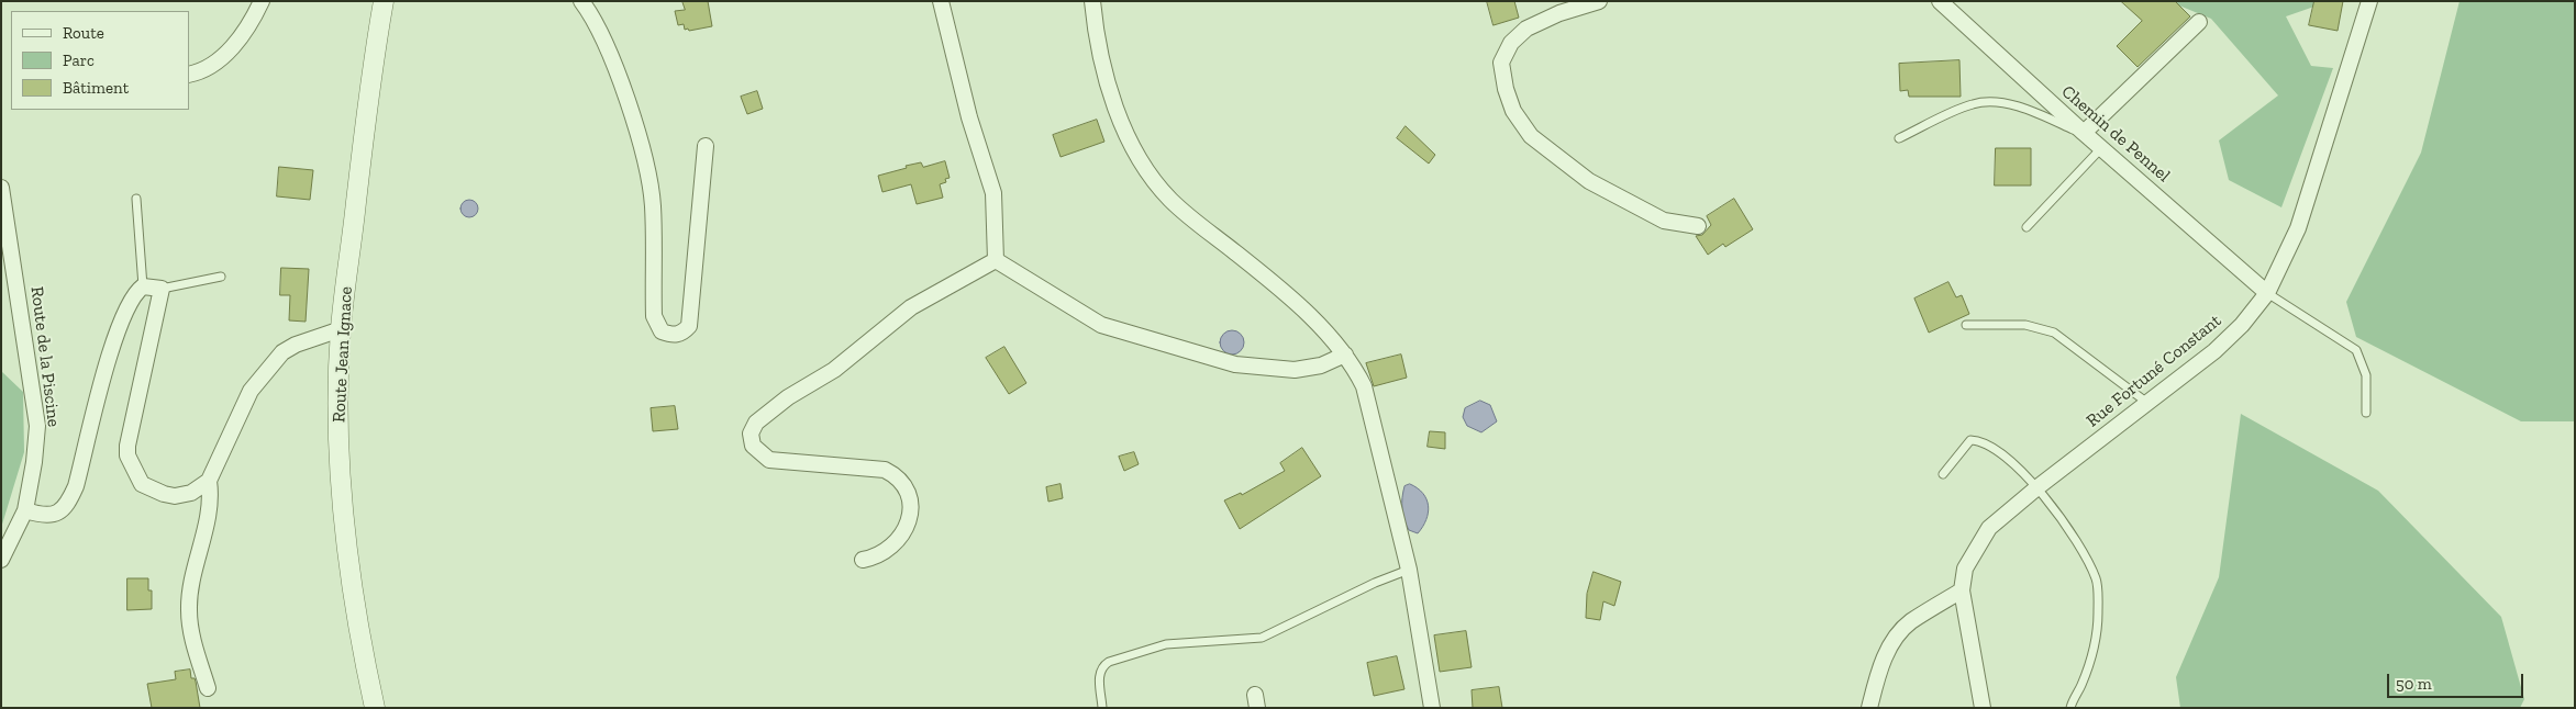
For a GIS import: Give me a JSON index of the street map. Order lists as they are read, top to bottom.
{
  "streets": {
    "street": [
      "Chemin de Pennel",
      "Route Jean Ignace",
      "Route de la Piscine",
      "Rue Fortuné Constant"
    ]
  },
  "crossings": [
    ["Chemin de Pennel", "Rue Fortuné Constant"]
  ],
  "legend": ["Route", "Parc", "Bâtiment"],
  "scale_bar": "50 m"
}
